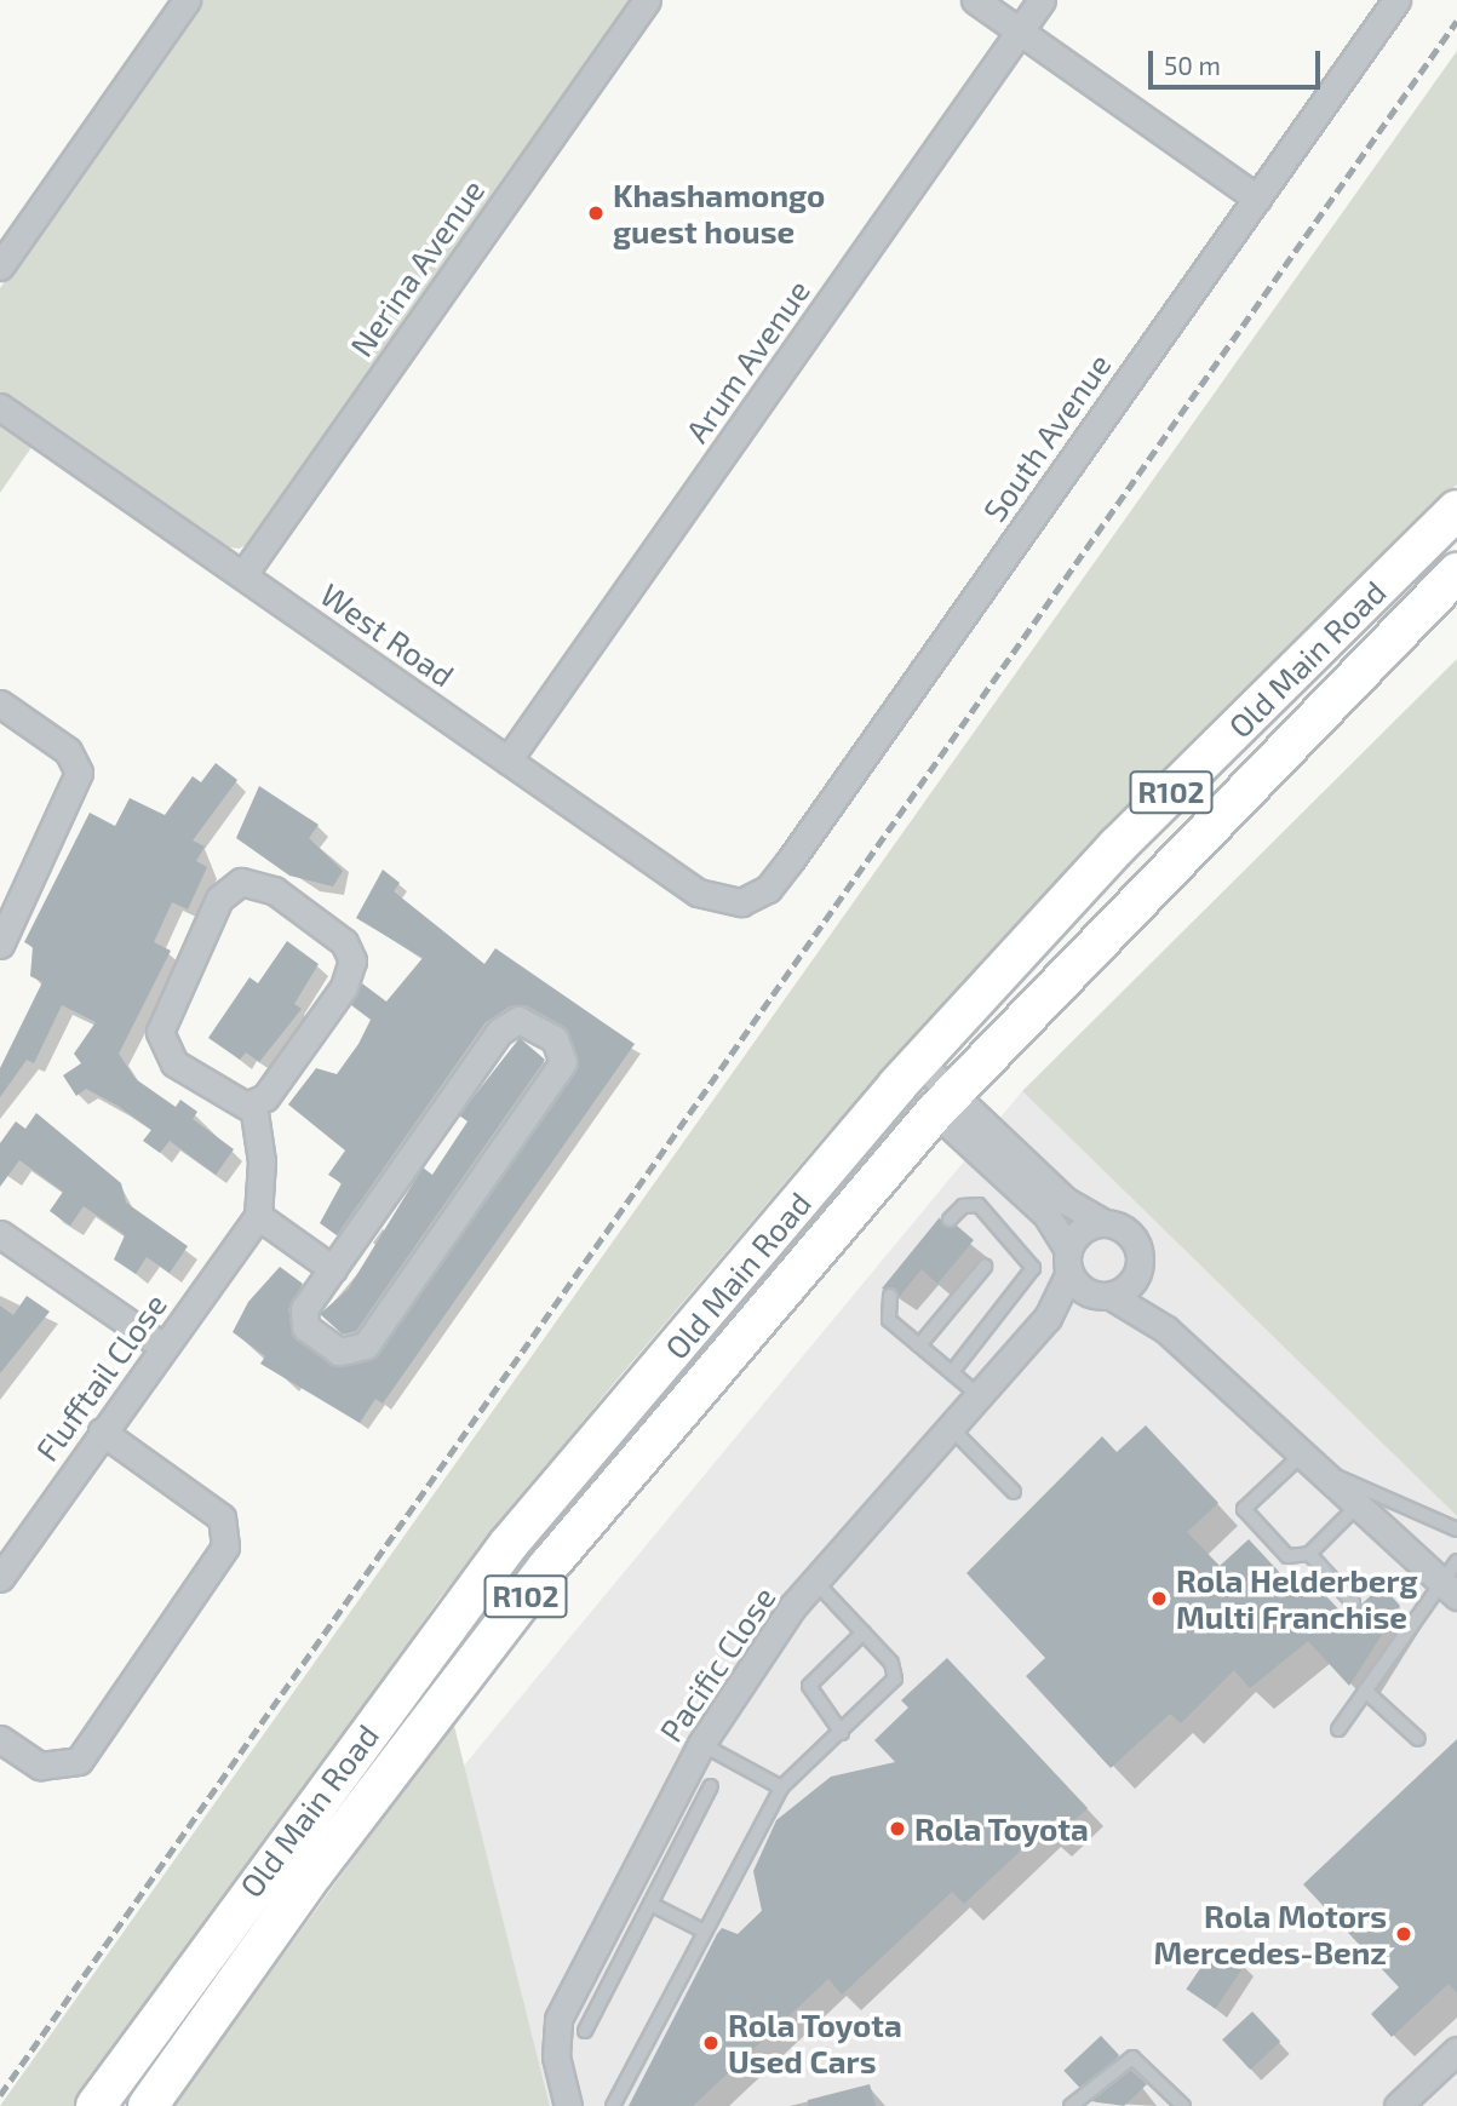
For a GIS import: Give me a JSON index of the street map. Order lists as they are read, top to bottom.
{
  "streets": {
    "main road": ["Old Main Road", "R102"],
    "street": [
      "Nerina Avenue",
      "Arum Avenue",
      "South Avenue",
      "West Road",
      "Flufftail Close",
      "Pacific Close"
    ]
  },
  "crossings": [
    ["Nerina Avenue", "West Road"],
    ["Arum Avenue", "West Road"],
    ["South Avenue", "West Road"]
  ],
  "places": [
    "Khashamongo guest house",
    "Rola Helderberg Multi Franchise",
    "Rola Toyota",
    "Rola Motors Mercedes-Benz",
    "Rola Toyota Used Cars"
  ],
  "scale_bar": "50 m"
}
